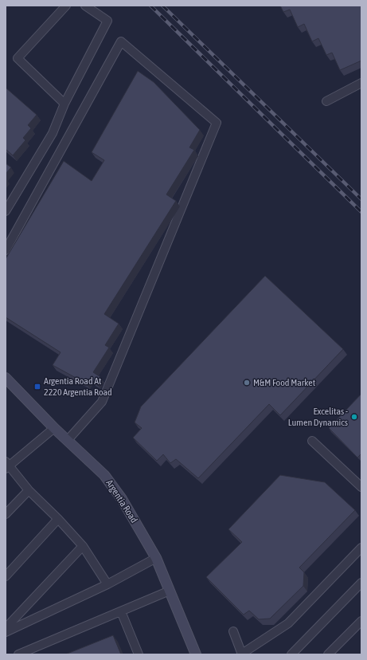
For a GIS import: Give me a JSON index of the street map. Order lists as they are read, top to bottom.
{
  "streets": {
    "street": ["Argentia Road"]
  },
  "places": {
    "other": ["M&M Food Market", "Excelitas - Lumen Dynamics"],
    "transit": ["Argentia Road At 2220 Argentia Road"]
  }
}
